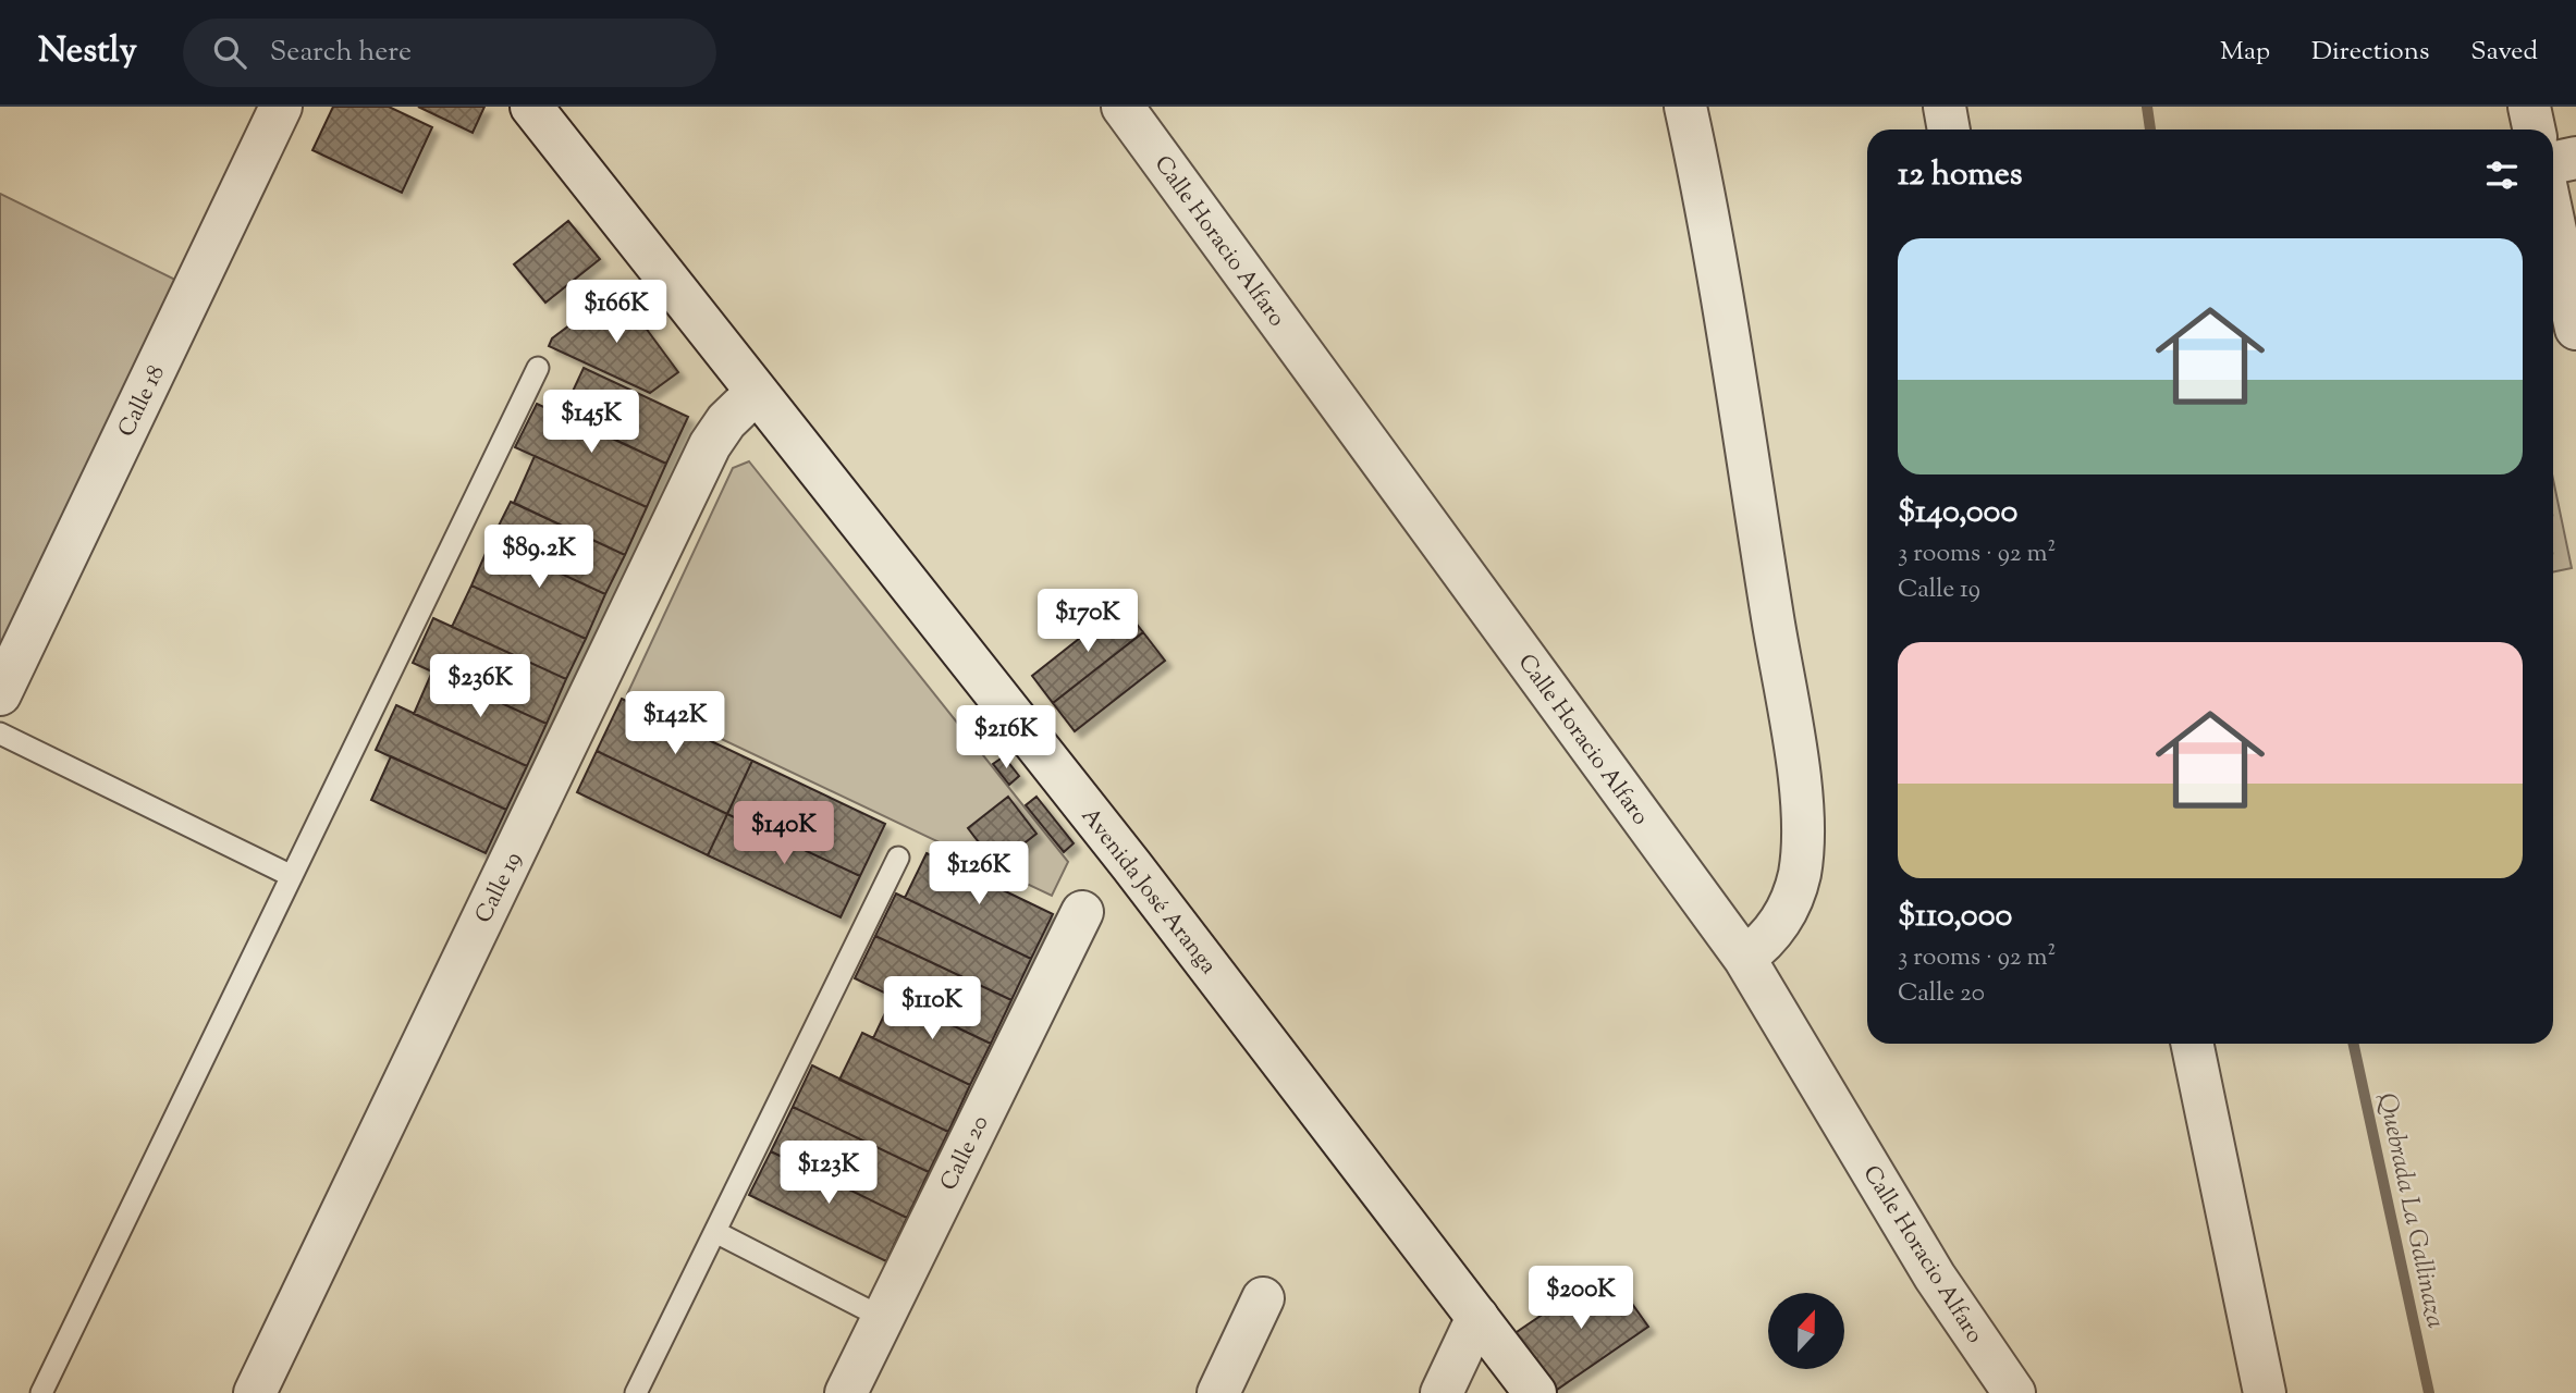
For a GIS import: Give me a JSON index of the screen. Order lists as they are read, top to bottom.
{
  "streets": {
    "street": [
      "Calle Horacio Alfaro",
      "Calle 18",
      "Calle 19",
      "Avenida José Aranga",
      "Calle 20"
    ]
  },
  "crossings": [
    ["Calle 19", "Avenida José Aranga"]
  ],
  "water": ["Quebrada La Gallinaza"],
  "north": "top",
  "page": {
    "header": "Nestly",
    "search": "Search here",
    "nav": ["Map", "Directions", "Saved"],
    "heading": "12 homes",
    "list": [
      {
        "name": "$140,000",
        "note": "3 rooms · 92 m² · Calle 19"
      },
      {
        "name": "$110,000",
        "note": "3 rooms · 92 m² · Calle 20"
      }
    ],
    "price": [
      "$166K",
      "$145K",
      "$89.2K",
      "$170K",
      "$236K",
      "$142K",
      "$216K",
      "$140K",
      "$126K",
      "$110K",
      "$123K",
      "$200K"
    ]
  }
}
